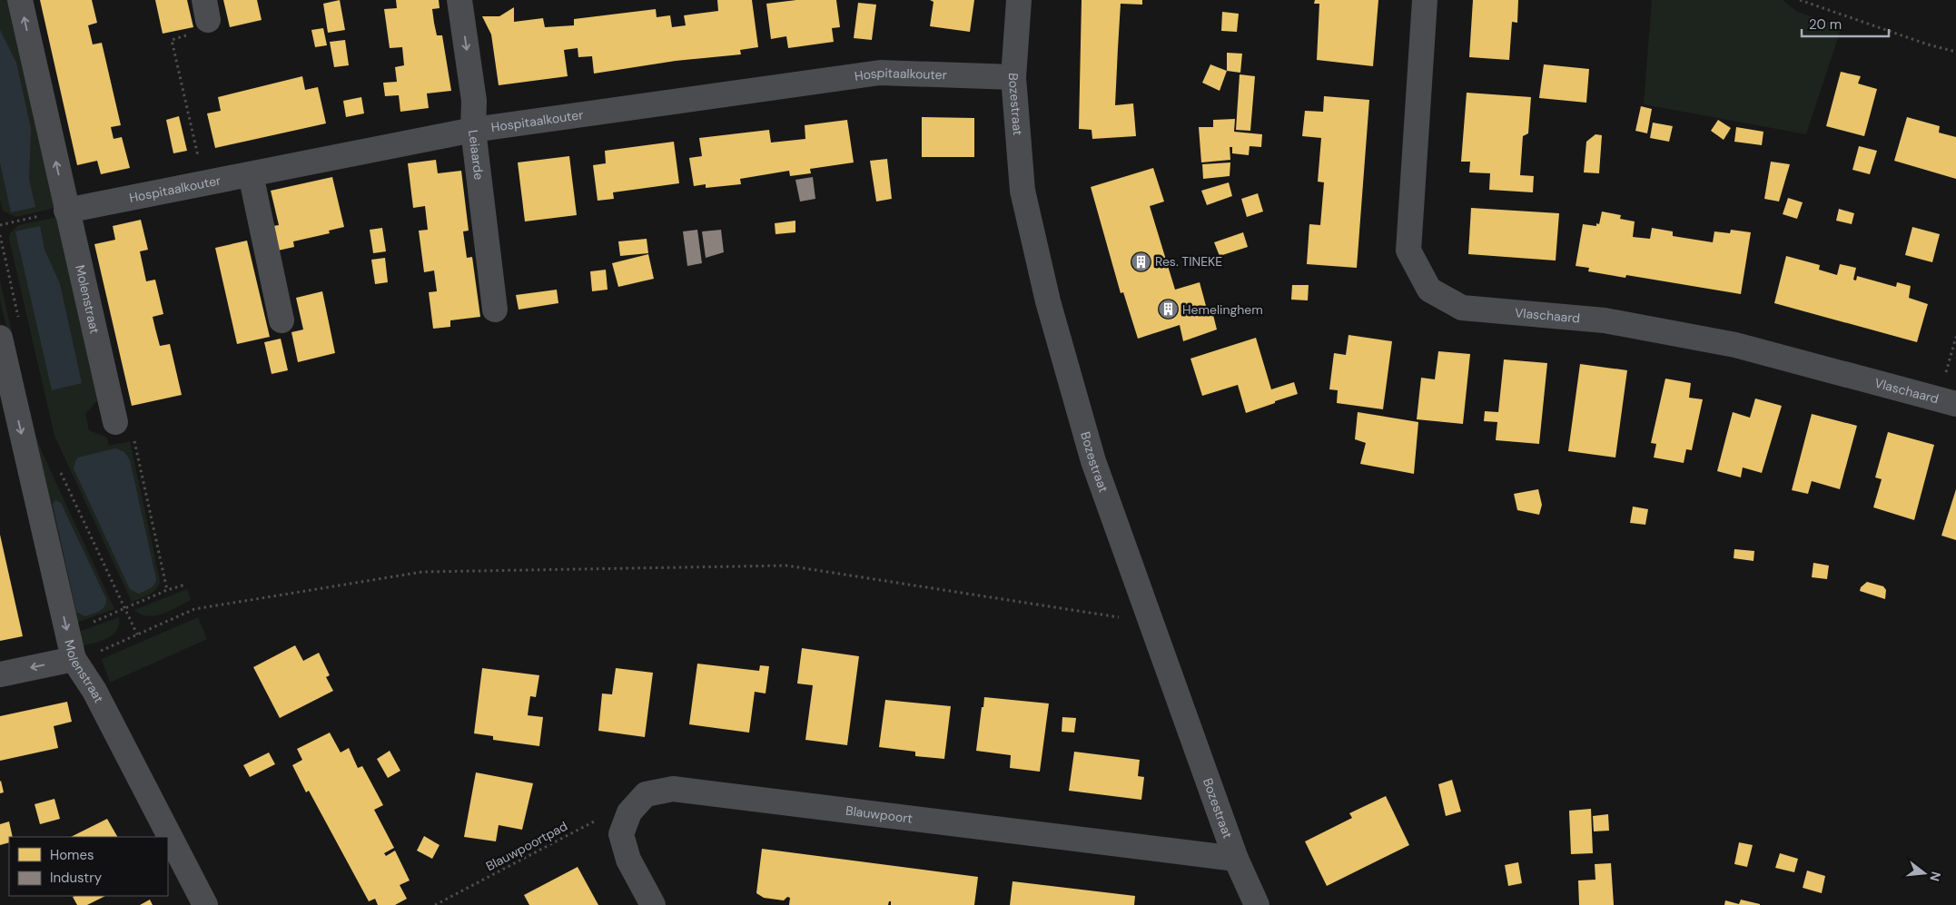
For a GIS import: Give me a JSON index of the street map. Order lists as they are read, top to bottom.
{
  "streets": {
    "street": [
      "Hospitaalkouter",
      "Bozestraat",
      "Leiaarde",
      "Molenstraat",
      "Vlaschaard",
      "Blauwpoort"
    ],
    "path": ["Blauwpoortpad"]
  },
  "crossings": [
    ["Hospitaalkouter", "Bozestraat"],
    ["Hospitaalkouter", "Leiaarde"],
    ["Hospitaalkouter", "Molenstraat"],
    ["Bozestraat", "Blauwpoort"],
    ["Blauwpoort", "Blauwpoortpad"]
  ],
  "one_way": ["Leiaarde"],
  "places": {
    "building": ["Res. TINEKE", "Hemelinghem"]
  },
  "legend": ["Homes", "Industry"],
  "scale_bar": "20 m",
  "north": "right"
}
